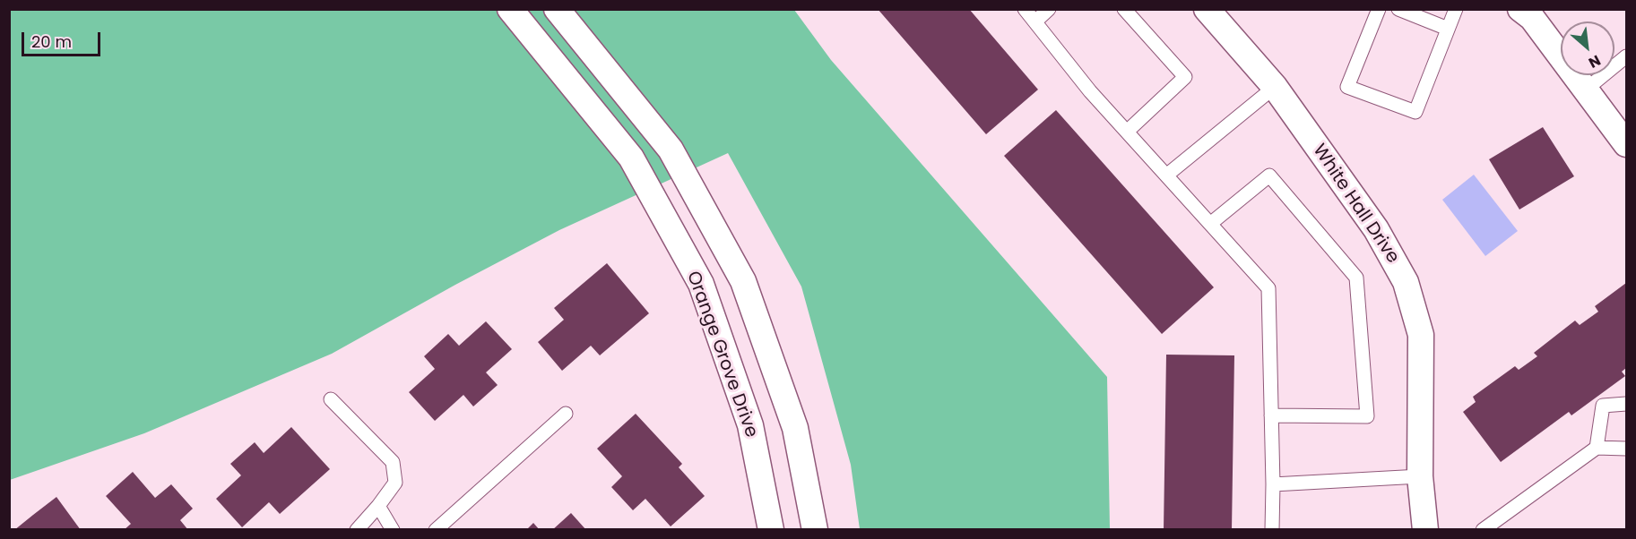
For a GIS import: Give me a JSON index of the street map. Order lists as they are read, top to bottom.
{
  "streets": {
    "street": ["White Hall Drive", "Orange Grove Drive"]
  },
  "scale_bar": "20 m",
  "north": "bottom right"
}
